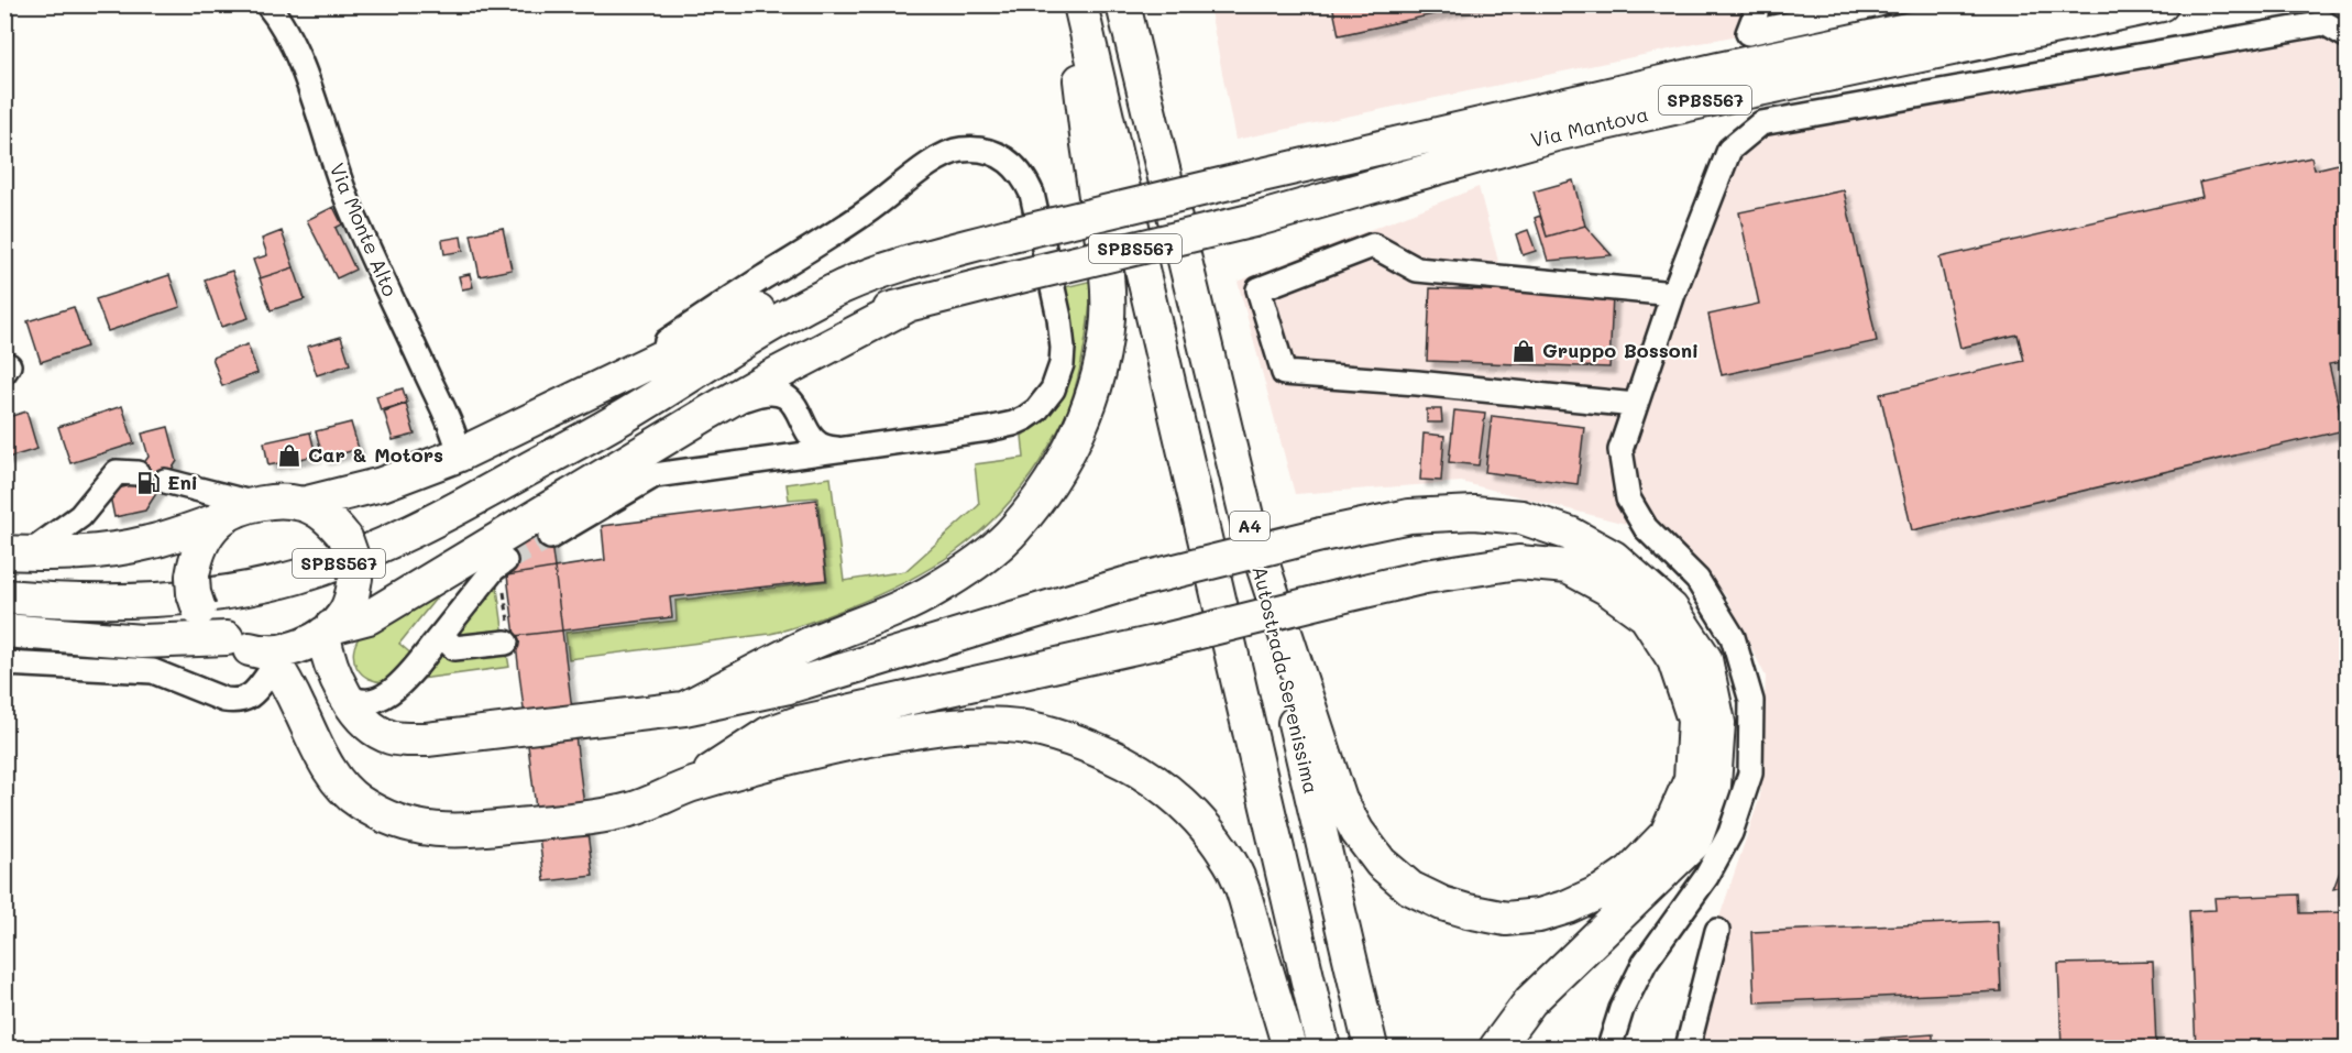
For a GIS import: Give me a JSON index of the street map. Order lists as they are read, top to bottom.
{
  "streets": {
    "highway": [
      "SPBS567",
      "Via Mantova",
      "A4",
      "Autostrada Serenissima"
    ],
    "street": ["Via Monte Alto"]
  },
  "crossings": [
    ["SPBS567", "Via Mantova"]
  ],
  "places": {
    "shop": ["Gruppo Bossoni", "Car & Motors"],
    "fuel station": ["Eni"]
  }
}
